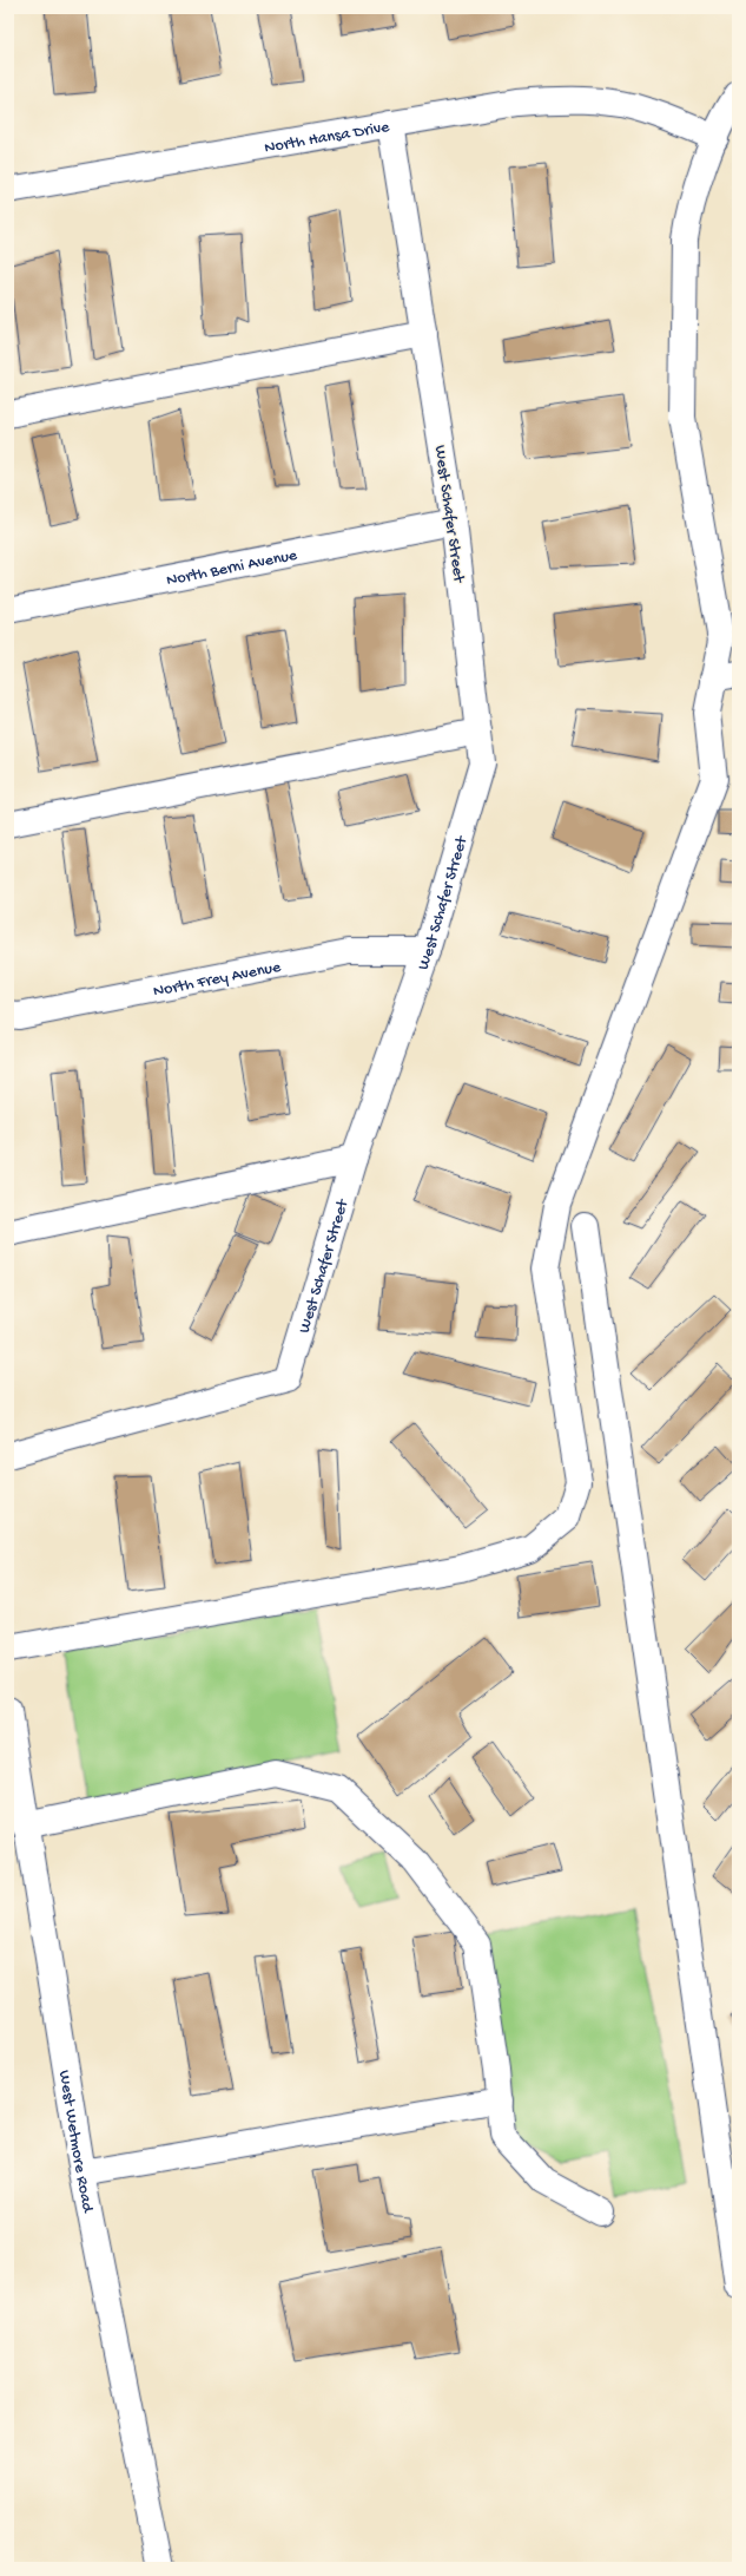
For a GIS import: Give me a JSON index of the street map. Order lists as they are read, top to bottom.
{
  "streets": {
    "street": [
      "North Hansa Drive",
      "West Schafer Street",
      "North Berni Avenue",
      "North Frey Avenue",
      "West Wetmore Road"
    ]
  },
  "crossings": [
    ["North Hansa Drive", "West Schafer Street"],
    ["West Schafer Street", "North Berni Avenue"],
    ["West Schafer Street", "North Frey Avenue"]
  ]
}
